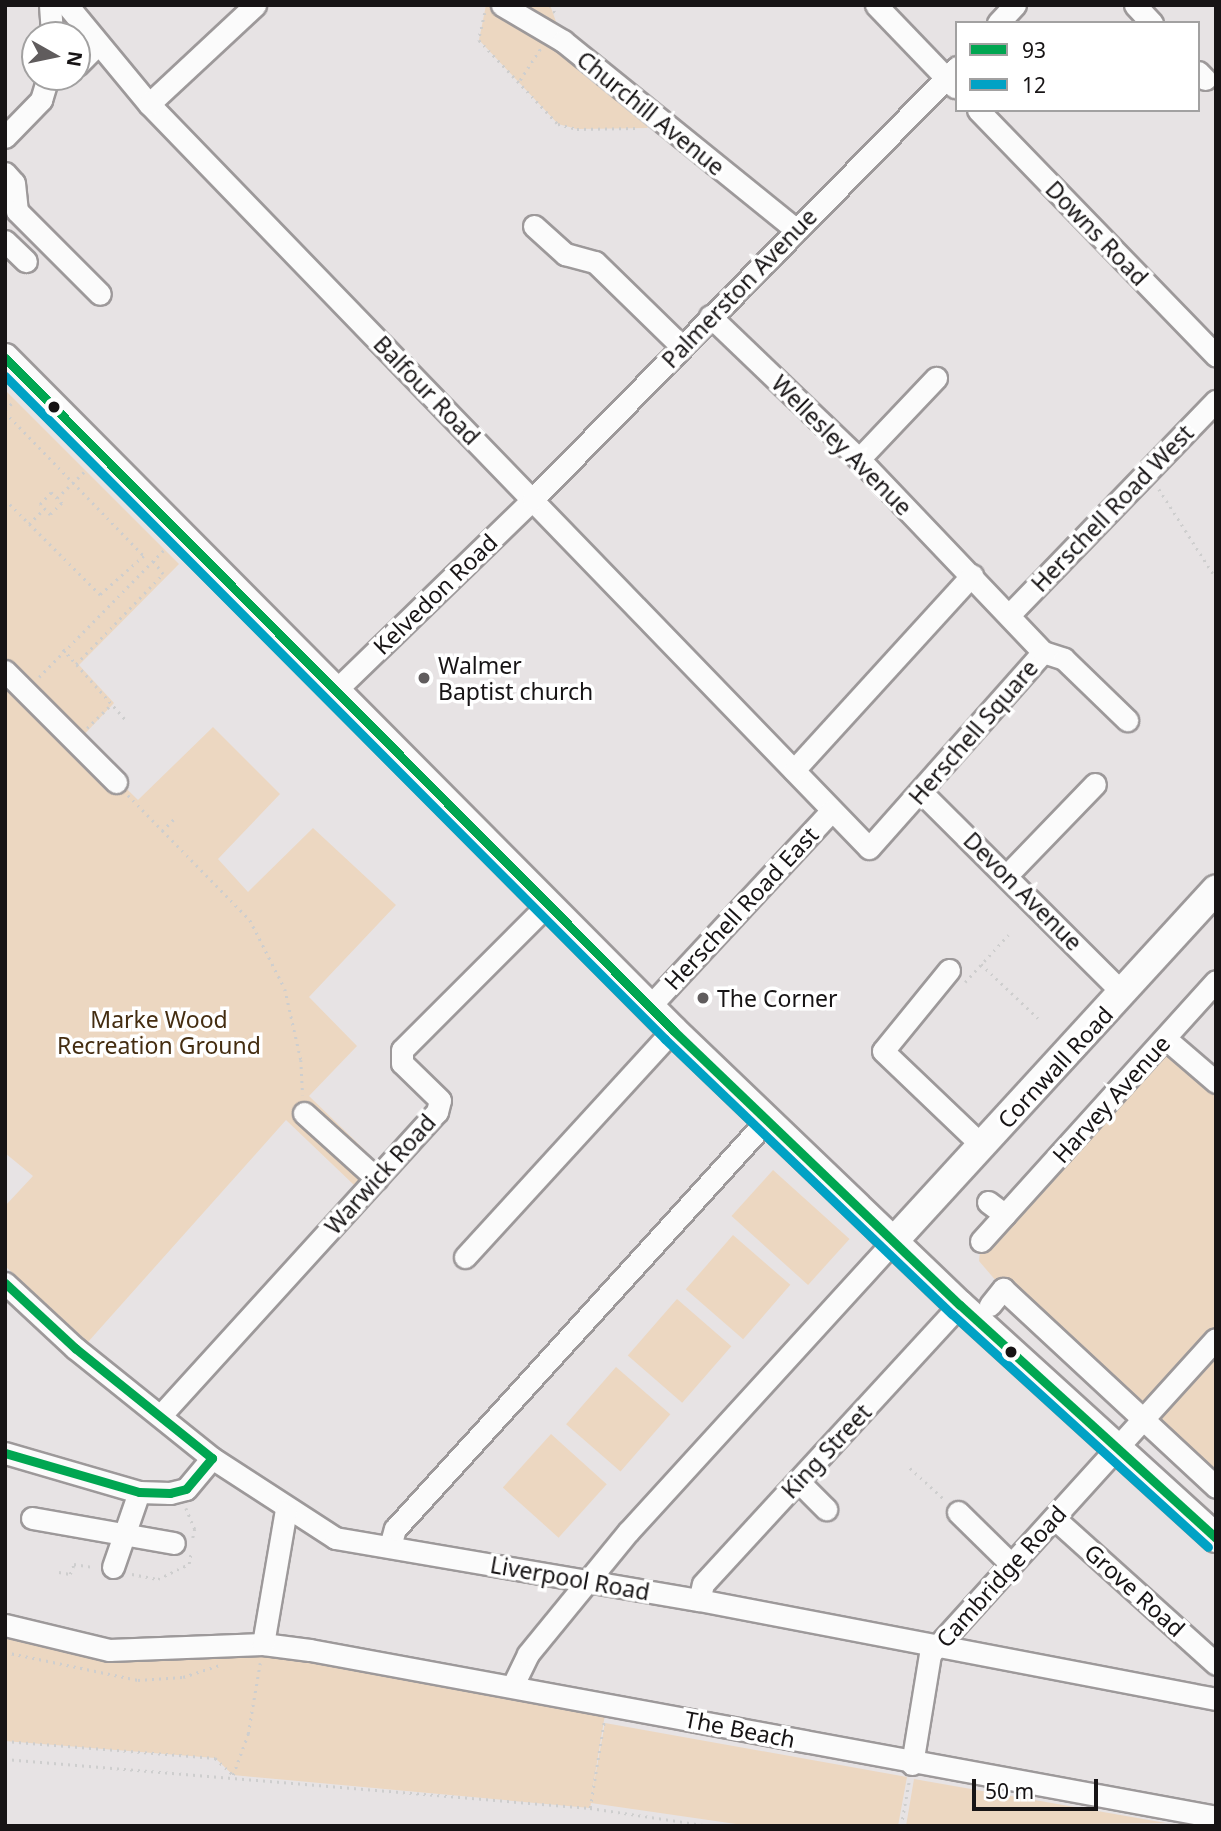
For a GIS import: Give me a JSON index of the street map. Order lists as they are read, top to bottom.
{
  "streets": {
    "main road": ["Cornwall Road"],
    "street": [
      "Churchill Avenue",
      "Downs Road",
      "Palmerston Avenue",
      "Balfour Road",
      "Wellesley Avenue",
      "Herschell Road West",
      "Kelvedon Road",
      "Herschell Square",
      "Devon Avenue",
      "Herschell Road East",
      "Harvey Avenue",
      "Warwick Road",
      "King Street",
      "Cambridge Road",
      "Liverpool Road",
      "Grove Road",
      "The Beach"
    ]
  },
  "crossings": [
    ["Churchill Avenue", "Palmerston Avenue"],
    ["Palmerston Avenue", "Balfour Road"],
    ["Palmerston Avenue", "Wellesley Avenue"],
    ["Palmerston Avenue", "Kelvedon Road"],
    ["Balfour Road", "Kelvedon Road"],
    ["Balfour Road", "Herschell Square"],
    ["Wellesley Avenue", "Herschell Square"],
    ["Herschell Road West", "Herschell Square"],
    ["Herschell Square", "Devon Avenue"],
    ["Herschell Square", "Herschell Road East"],
    ["Devon Avenue", "Cornwall Road"],
    ["Warwick Road", "Liverpool Road"],
    ["King Street", "Liverpool Road"],
    ["Cambridge Road", "Liverpool Road"],
    ["Cambridge Road", "Grove Road"],
    ["Cambridge Road", "The Beach"]
  ],
  "parks": ["Marke Wood Recreation Ground"],
  "places": ["Walmer Baptist church", "The Corner"],
  "lines": ["transit line 93", "transit line 12"],
  "legend": ["93", "12"],
  "scale_bar": "50 m",
  "north": "right"
}
